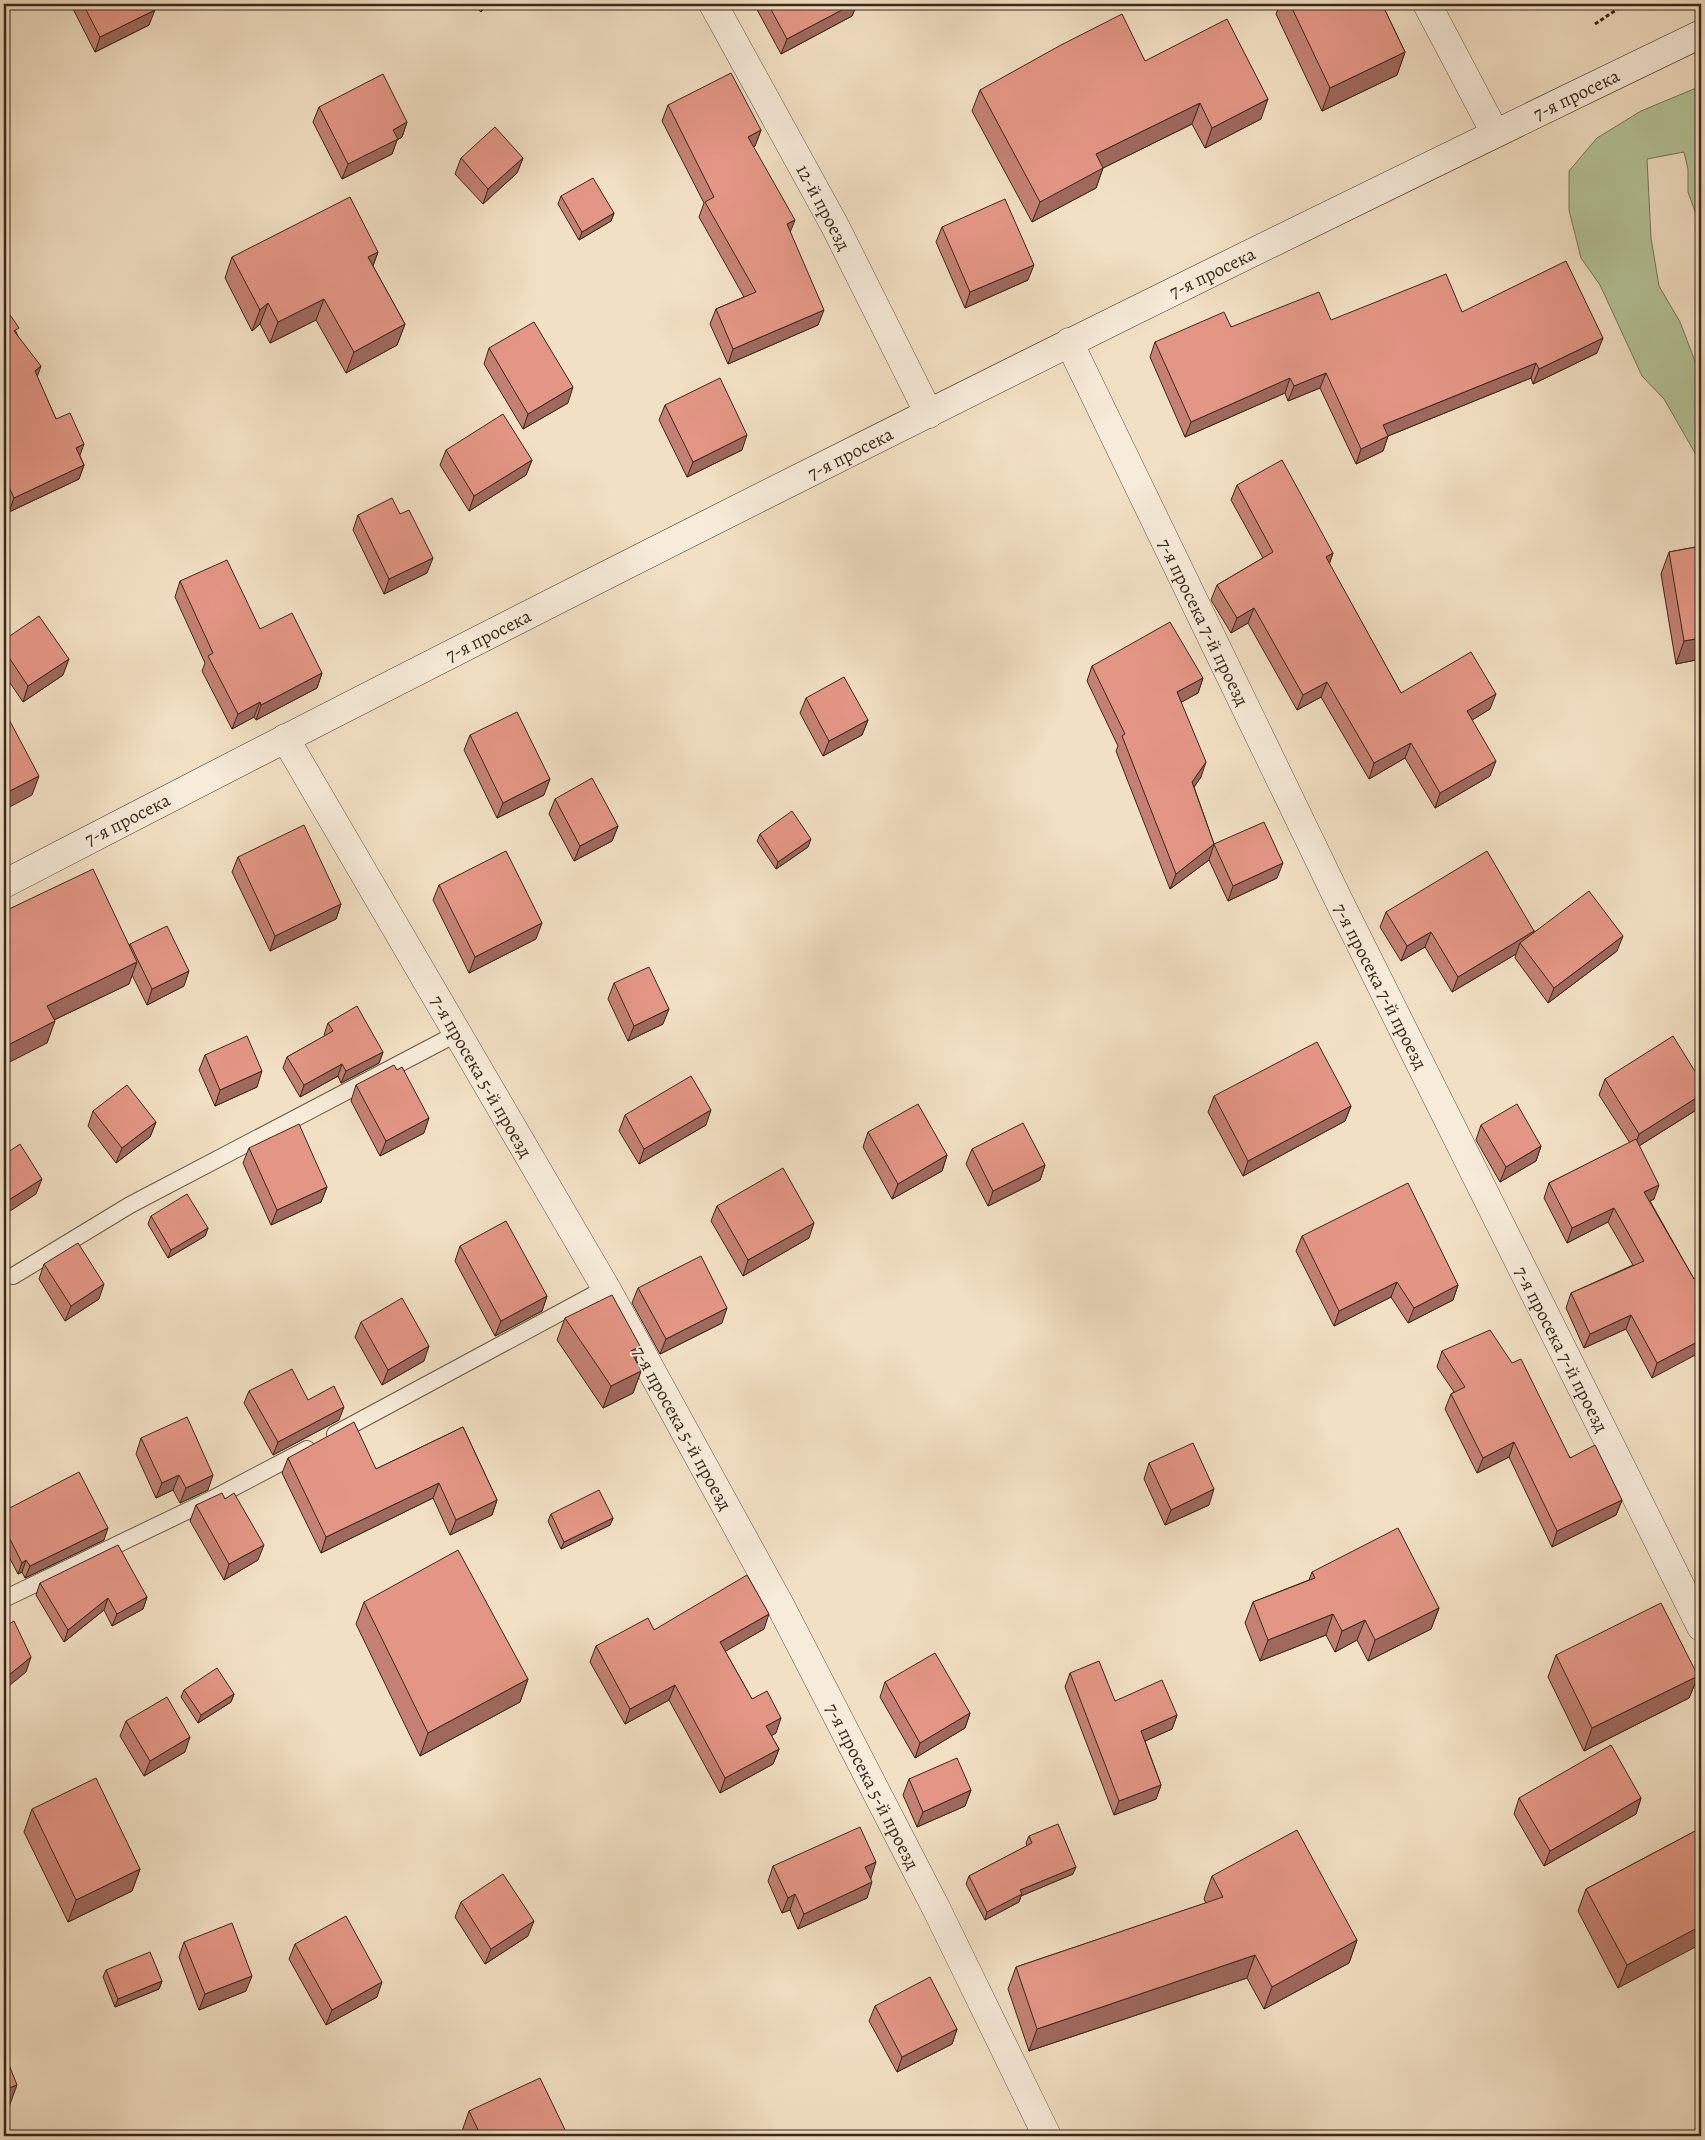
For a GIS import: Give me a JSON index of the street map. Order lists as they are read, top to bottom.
{
  "streets": {
    "street": [
      "7-я просека",
      "12-й проезд",
      "7-я просека 7-й проезд",
      "7-я просека 5-й проезд"
    ]
  },
  "crossings": [
    ["7-я просека", "12-й проезд"],
    ["7-я просека", "7-я просека 7-й проезд"],
    ["7-я просека", "7-я просека 5-й проезд"]
  ]
}
